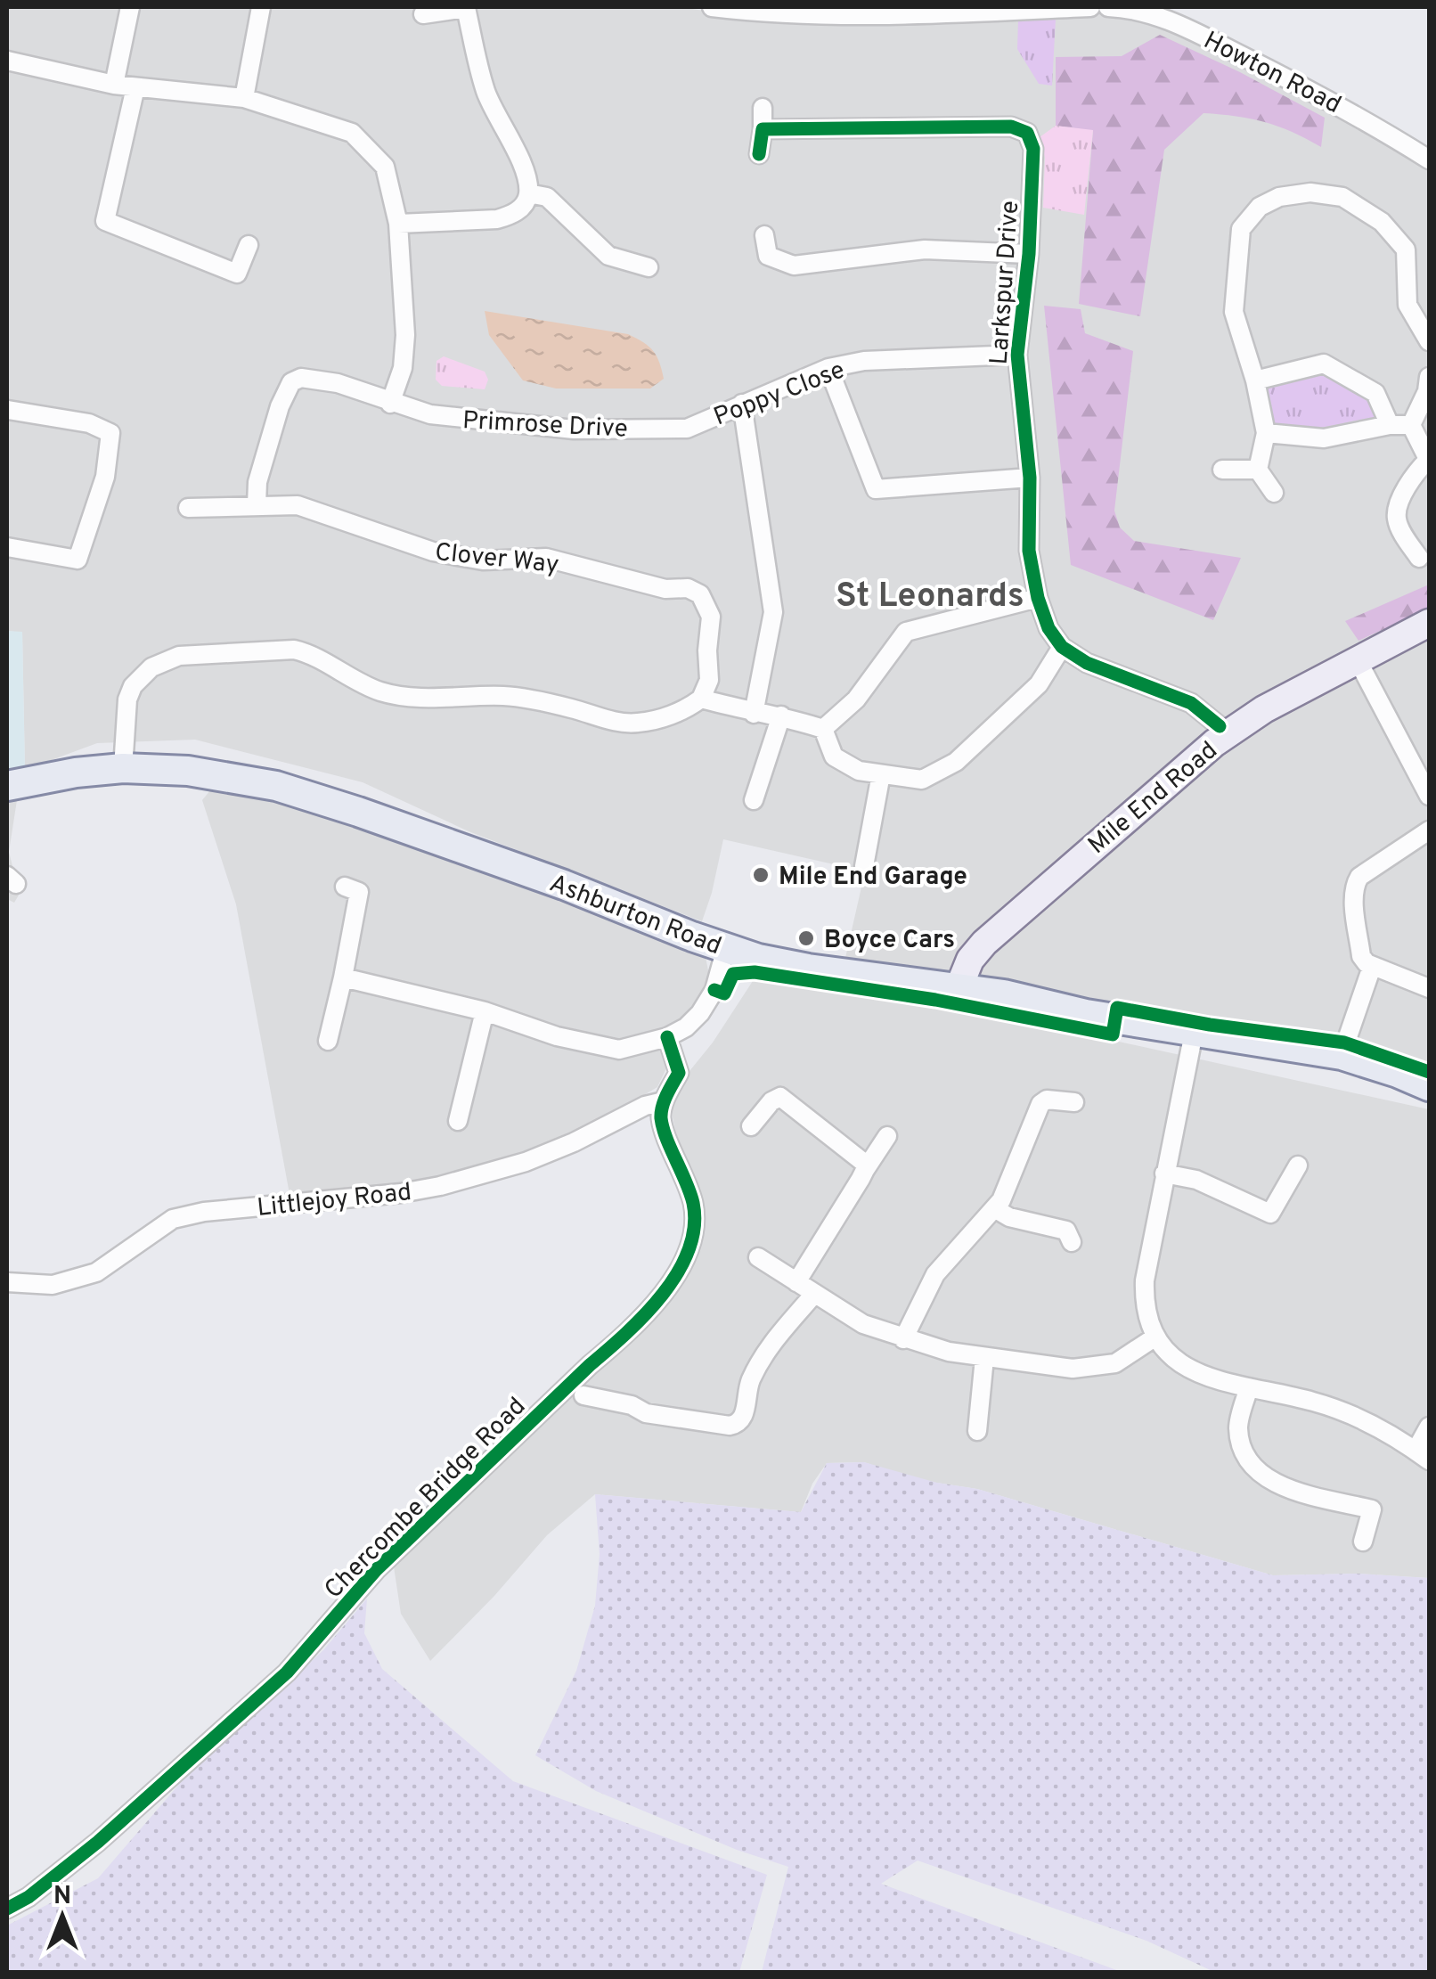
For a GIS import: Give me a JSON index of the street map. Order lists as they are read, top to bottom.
{
  "streets": {
    "main road": ["Ashburton Road"],
    "street": [
      "Howton Road",
      "Larkspur Drive",
      "Poppy Close",
      "Primrose Drive",
      "Clover Way",
      "Mile End Road",
      "Littlejoy Road",
      "Chercombe Bridge Road"
    ]
  },
  "crossings": [
    ["Larkspur Drive", "Poppy Close"],
    ["Poppy Close", "Primrose Drive"],
    ["Primrose Drive", "Clover Way"],
    ["Mile End Road", "Ashburton Road"],
    ["Littlejoy Road", "Chercombe Bridge Road"]
  ],
  "districts": ["St Leonards"],
  "places": ["Mile End Garage", "Boyce Cars"],
  "north": "top"
}
